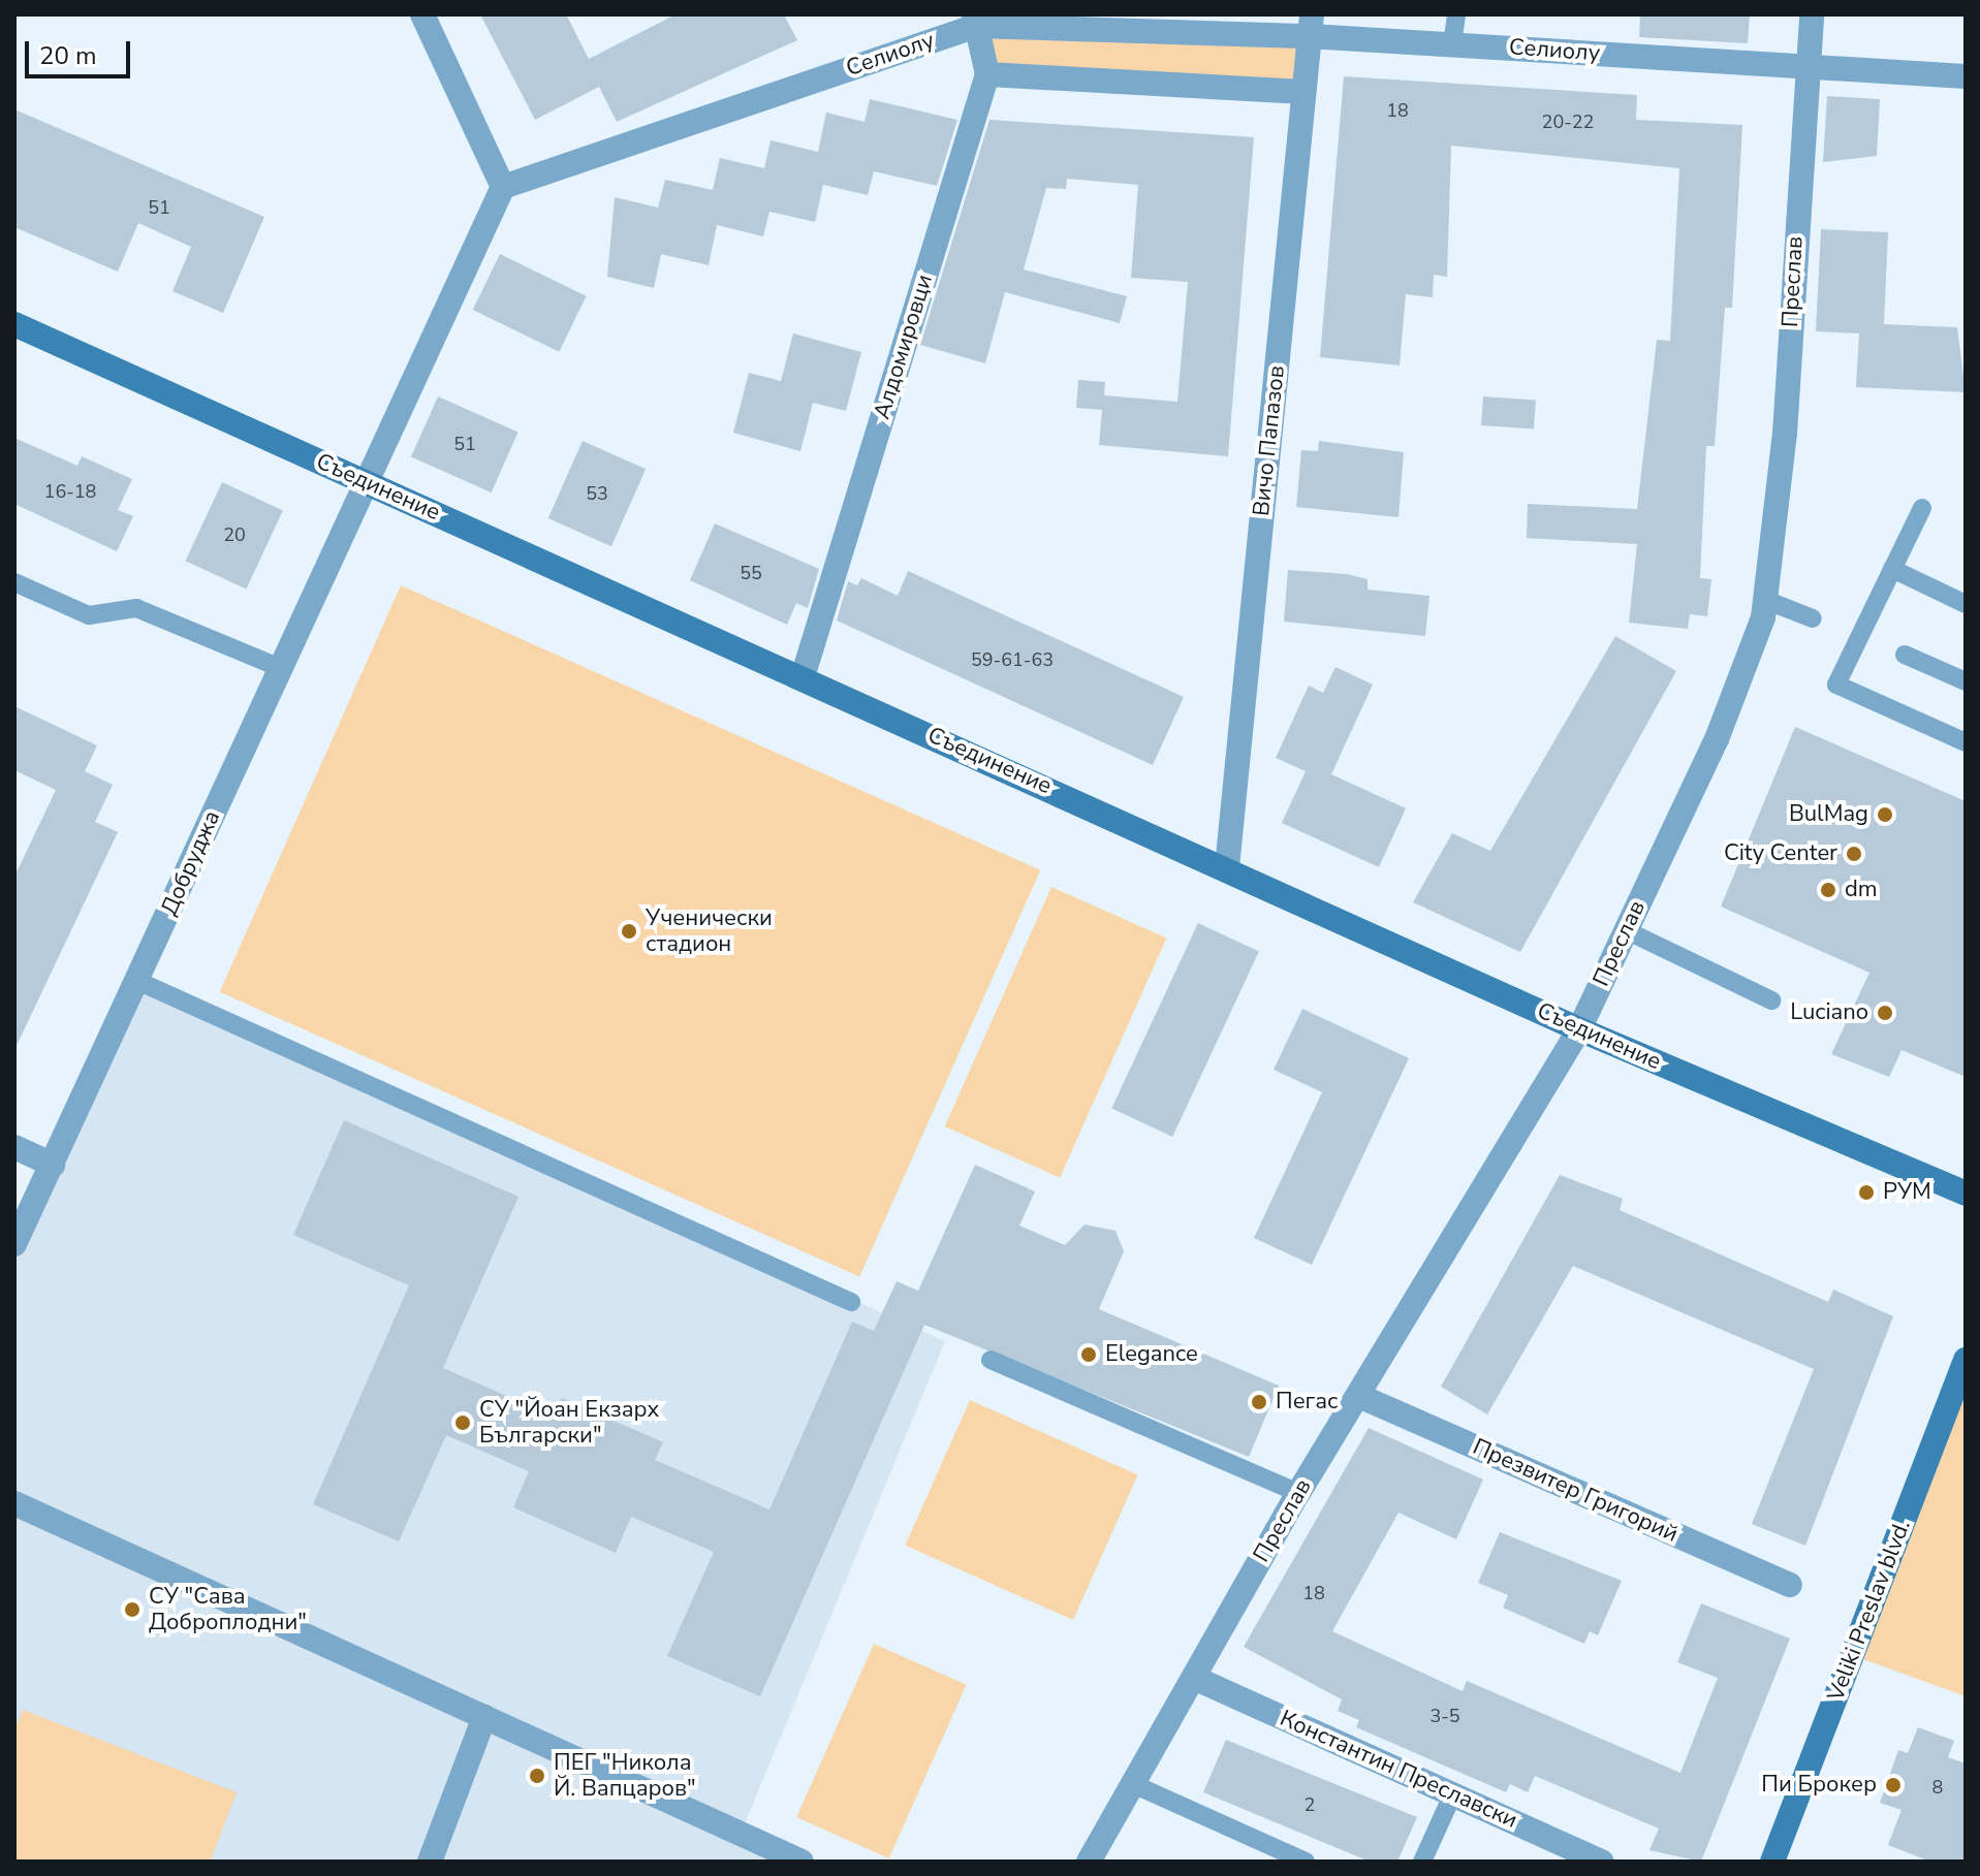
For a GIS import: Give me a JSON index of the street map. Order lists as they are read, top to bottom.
{
  "streets": {
    "street": [
      "Селиолу",
      "Преслав",
      "Алдомировци",
      "Вичо Папазов",
      "Съединение",
      "Добруджа",
      "Презвитер Григорий",
      "Veliki Preslav blvd.",
      "Константин Преславски"
    ]
  },
  "crossings": [
    ["Селиолу", "Преслав"],
    ["Селиолу", "Вичо Папазов"],
    ["Преслав", "Съединение"],
    ["Преслав", "Презвитер Григорий"],
    ["Преслав", "Константин Преславски"],
    ["Алдомировци", "Съединение"],
    ["Вичо Папазов", "Съединение"],
    ["Съединение", "Добруджа"]
  ],
  "places": [
    "BulMag",
    "City Center",
    "dm",
    "Ученически стадион",
    "Luciano",
    "РУМ",
    "Elegance",
    "Пегас",
    "СУ \"Йоан Екзарх Български\"",
    "СУ \"Сава Доброплодни\"",
    "ПЕГ \"Никола Й. Вапцаров\"",
    "Пи Брокер"
  ],
  "house_numbers": [
    "18",
    "20-22",
    "51",
    "51",
    "16-18",
    "53",
    "20",
    "55",
    "59-61-63",
    "18",
    "3-5",
    "8",
    "2"
  ],
  "scale_bar": "20 m"
}
